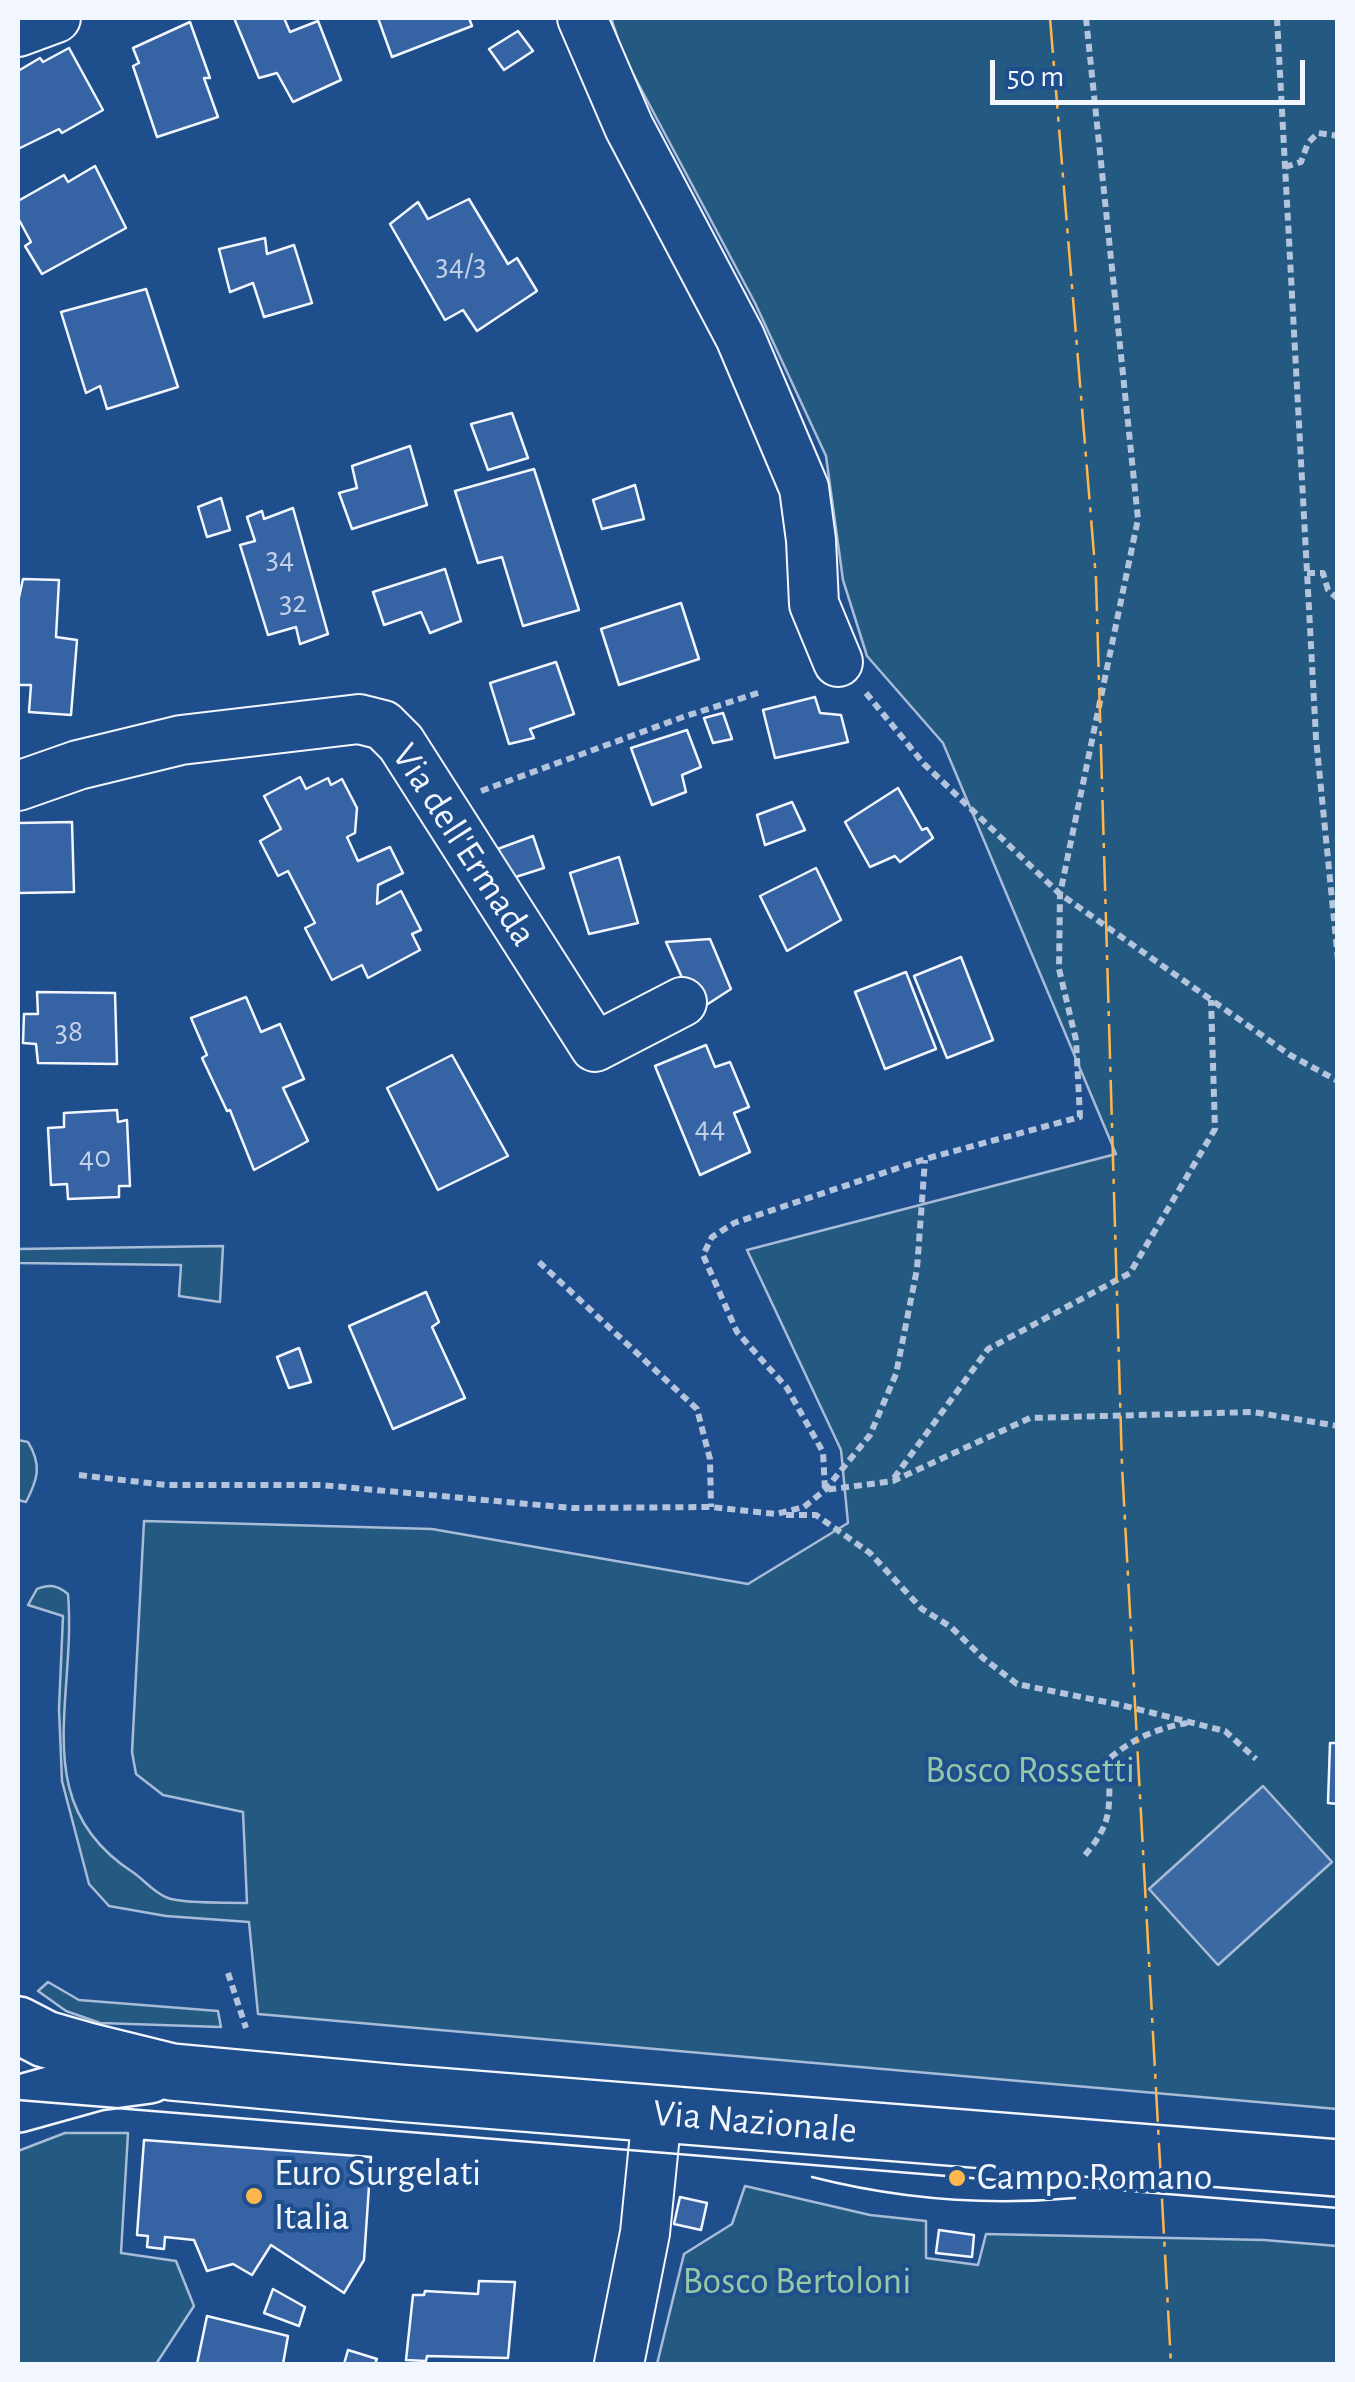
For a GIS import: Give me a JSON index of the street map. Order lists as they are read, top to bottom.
{
  "streets": {
    "main road": ["Via Nazionale"],
    "street": ["Via dell'Ermada"]
  },
  "parks": ["Bosco Rossetti", "Bosco Bertoloni"],
  "places": ["Campo Romano", "Euro Surgelati Italia"],
  "house_numbers": [
    "34/3",
    "34",
    "32",
    "38",
    "44",
    "40"
  ],
  "scale_bar": "50 m"
}
